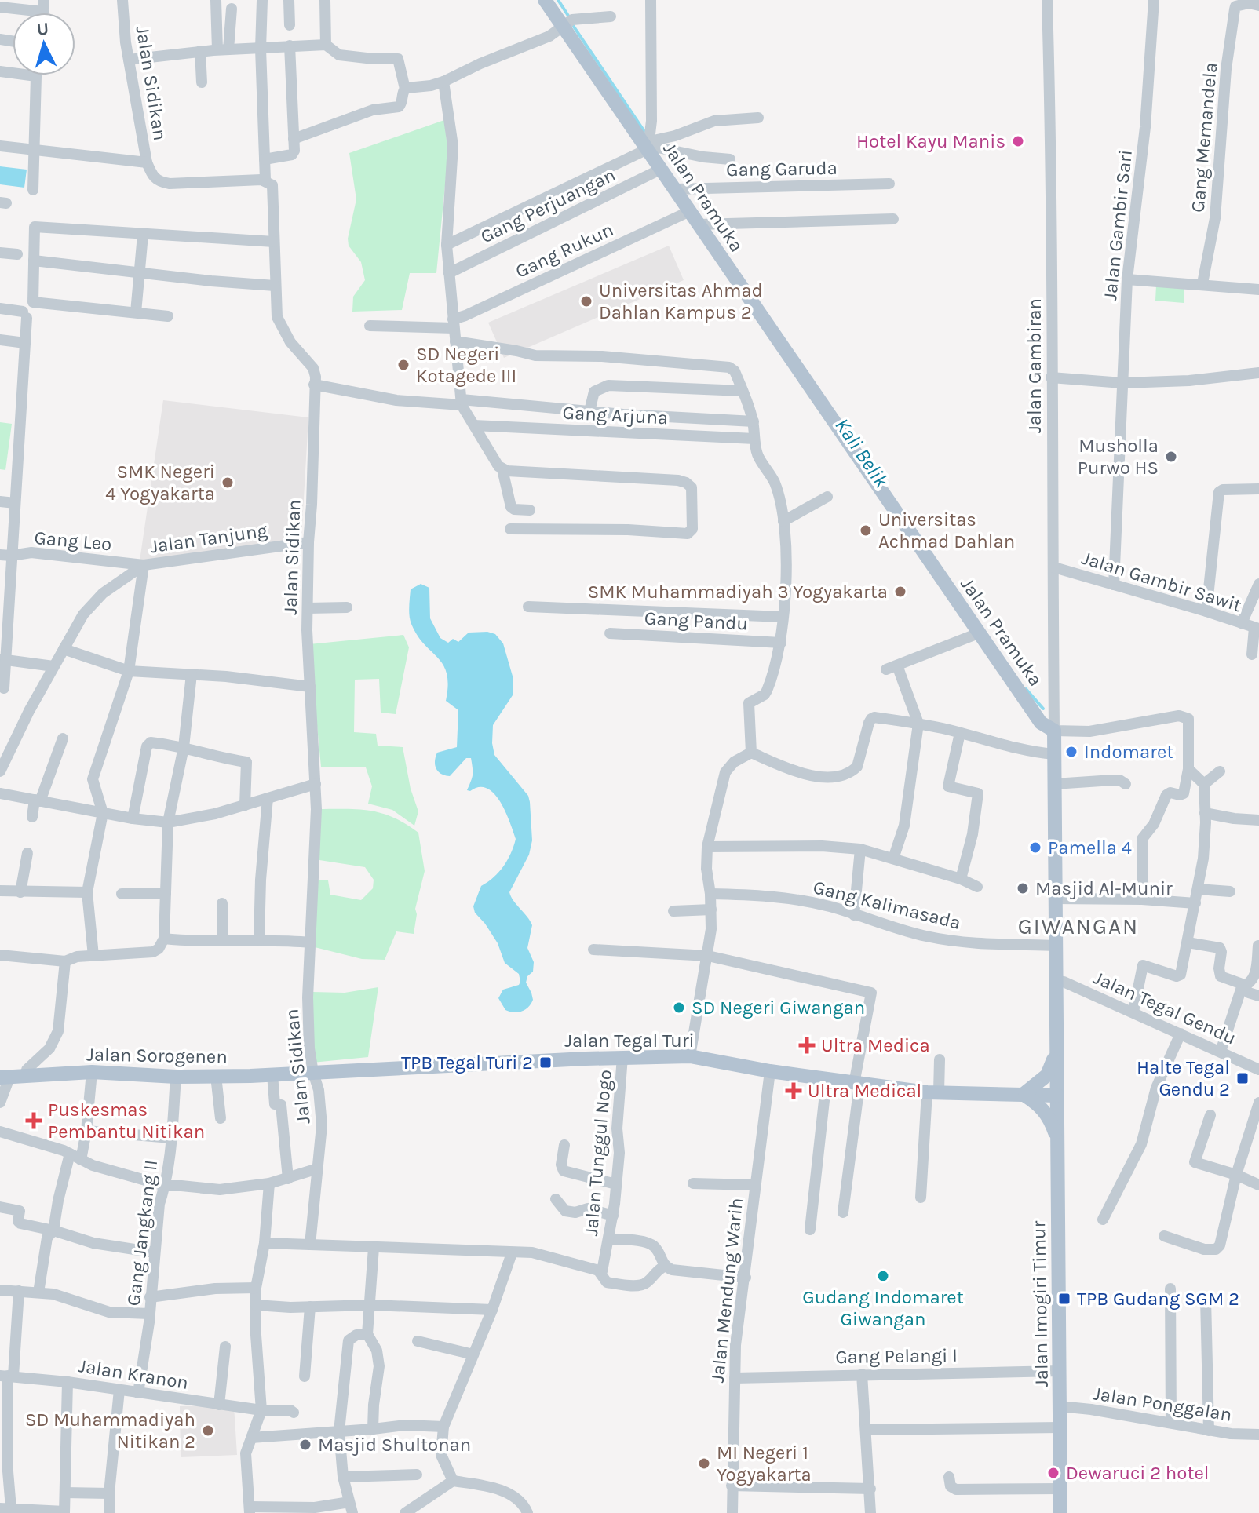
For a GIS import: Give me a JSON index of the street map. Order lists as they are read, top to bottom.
{
  "streets": {
    "main road": [
      "Jalan Pramuka",
      "Jalan Tegal Turi",
      "Jalan Sorogenen",
      "Jalan Imogiri Timur"
    ],
    "street": [
      "Jalan Sidikan",
      "Gang Memandela",
      "Gang Garuda",
      "Gang Perjuangan",
      "Jalan Gambir Sari",
      "Gang Rukun",
      "Jalan Gambiran",
      "Gang Arjuna",
      "Jalan Tanjung",
      "Gang Leo",
      "Jalan Gambir Sawit",
      "Gang Pandu",
      "Gang Kalimasada",
      "Jalan Tegal Gendu",
      "Jalan Tunggul Nogo",
      "Gang Jangkang II",
      "Jalan Mendung Warih",
      "Gang Pelangi I",
      "Jalan Kranon",
      "Jalan Ponggalan"
    ]
  },
  "crossings": [
    ["Jalan Sidikan", "Jalan Tanjung"],
    ["Jalan Sidikan", "Jalan Tegal Turi"],
    ["Jalan Sidikan", "Jalan Sorogenen"],
    ["Gang Garuda", "Jalan Pramuka"],
    ["Jalan Pramuka", "Gang Perjuangan"],
    ["Jalan Pramuka", "Gang Rukun"],
    ["Jalan Pramuka", "Jalan Gambiran"],
    ["Jalan Gambir Sari", "Jalan Gambir Sawit"],
    ["Jalan Gambiran", "Jalan Gambir Sawit"],
    ["Jalan Tanjung", "Gang Leo"],
    ["Jalan Tegal Turi", "Jalan Sorogenen"],
    ["Jalan Tegal Turi", "Jalan Tunggul Nogo"],
    ["Jalan Tegal Turi", "Jalan Mendung Warih"],
    ["Jalan Tegal Turi", "Jalan Imogiri Timur"],
    ["Jalan Sorogenen", "Gang Jangkang II"],
    ["Gang Jangkang II", "Jalan Kranon"],
    ["Jalan Mendung Warih", "Gang Pelangi I"],
    ["Jalan Imogiri Timur", "Gang Pelangi I"],
    ["Jalan Imogiri Timur", "Jalan Ponggalan"]
  ],
  "districts": ["GIWANGAN"],
  "water": ["Kali Belik"],
  "places": {
    "other": [
      "Hotel Kayu Manis",
      "Universitas Ahmad Dahlan Kampus 2",
      "SD Negeri Kotagede III",
      "Musholla Purwo HS",
      "SMK Negeri 4 Yogyakarta",
      "Universitas Achmad Dahlan",
      "SMK Muhammadiyah 3 Yogyakarta",
      "Indomaret",
      "Pamella 4",
      "Masjid Al-Munir",
      "SD Negeri Giwangan",
      "Gudang Indomaret Giwangan",
      "SD Muhammadiyah Nitikan 2",
      "Masjid Shultonan",
      "MI Negeri 1 Yogyakarta",
      "Dewaruci 2 hotel"
    ],
    "health": ["Ultra Medica", "Ultra Medical", "Puskesmas Pembantu Nitikan"],
    "transit": ["TPB Tegal Turi 2", "Halte Tegal Gendu 2", "TPB Gudang SGM 2"]
  },
  "north": "top"
}
